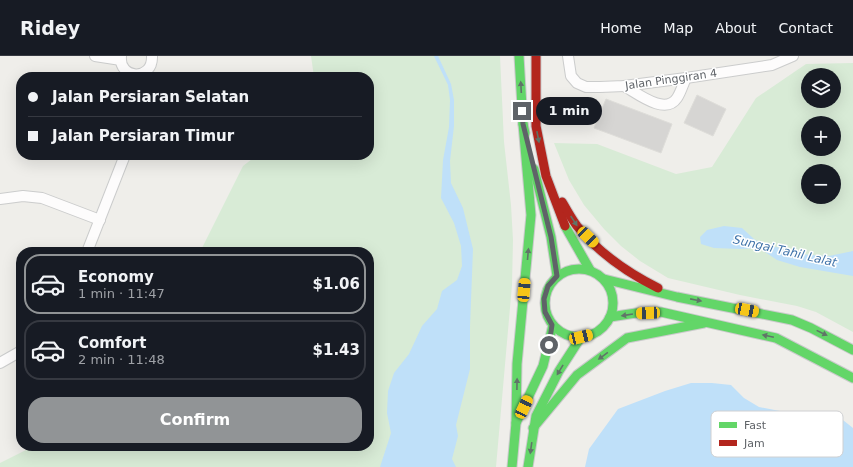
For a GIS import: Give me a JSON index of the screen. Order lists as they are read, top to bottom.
{
  "streets": {
    "street": ["Jalan Pinggiran 4"]
  },
  "water": ["Sungai Tahil Lalat"],
  "legend": ["Fast", "Jam"],
  "page": {
    "header": "Ridey",
    "nav": [
      "Home",
      "Map",
      "About",
      "Contact"
    ],
    "map_buttons": ["+", "−"],
    "banner": ["Jalan Persiaran Selatan", "Jalan Persiaran Timur"],
    "bubble": "1 min",
    "list": [
      {
        "name": "Economy",
        "note": "1 min · 11:47",
        "value": "$1.06"
      },
      {
        "name": "Comfort",
        "note": "2 min · 11:48",
        "value": "$1.43"
      }
    ],
    "buttons": "Confirm"
  }
}
